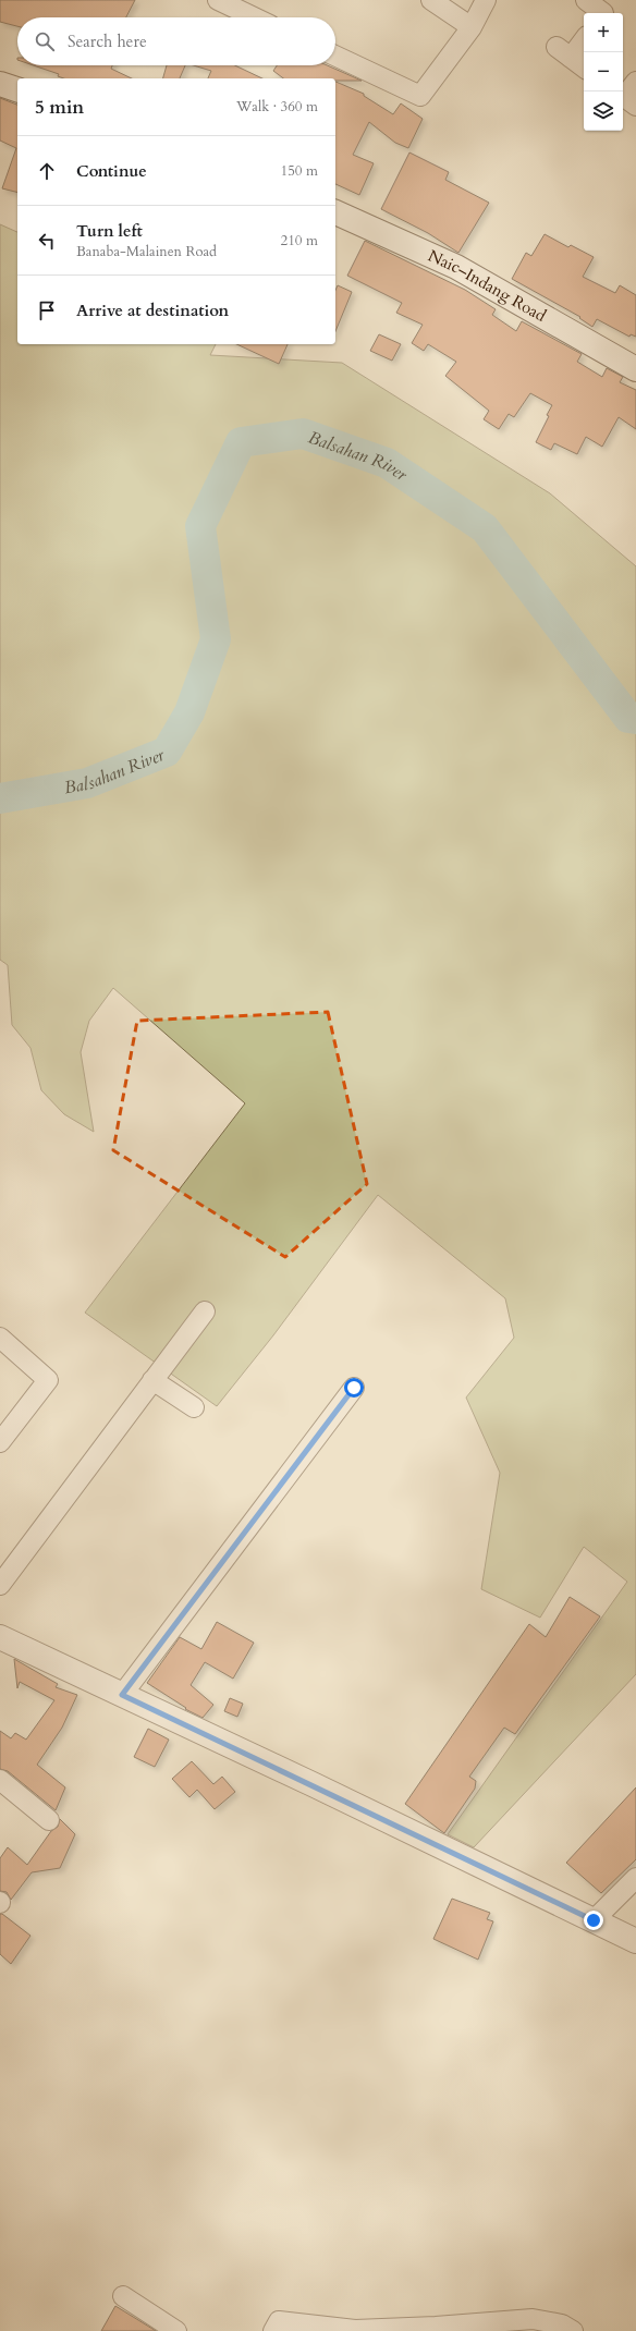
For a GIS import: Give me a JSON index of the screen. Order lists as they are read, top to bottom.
{
  "streets": {
    "street": ["Naic–Indang Road"]
  },
  "water": ["Balsahan River"],
  "page": {
    "map_buttons": ["+", "−"],
    "search": "Search here",
    "heading": ["5 min", "Walk · 360 m"],
    "list": [
      ["Continue", "150 m"],
      ["Turn left", "Banaba-Malainen Road", "210 m"],
      "Arrive at destination"
    ]
  }
}
